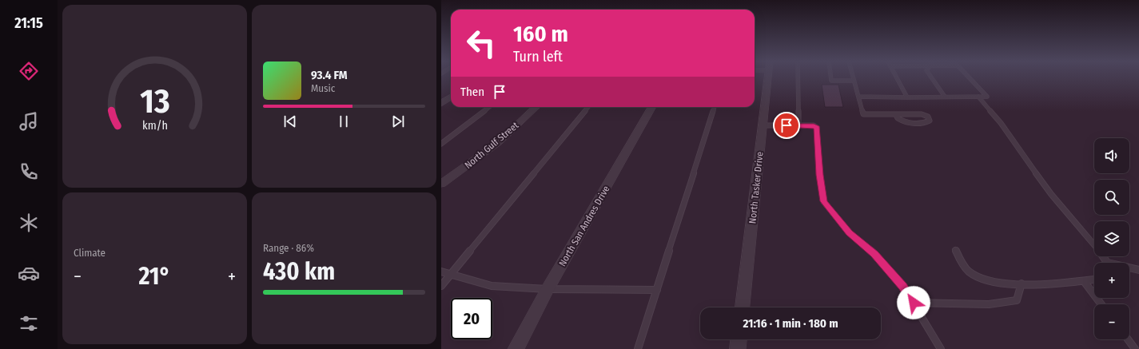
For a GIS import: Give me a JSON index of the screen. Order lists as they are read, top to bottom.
{
  "streets": {
    "street": ["North Gulf Street", "North Tasker Drive", "North San Andres Drive"]
  },
  "page": {
    "tabs": "21:15",
    "turn": ["160 m", "Turn left"],
    "song": ["93.4 FM", "Music"],
    "then": "Then",
    "map_buttons": ["+", "−"],
    "tile": [
      "Climate",
      ["Range · 86%", "430 km"]
    ],
    "heat": ["−", "21°", "+"],
    "limit": "20",
    "trip": "21:16 · 1 min · 180 m",
    "gauge": ["13", "km/h"]
  }
}
